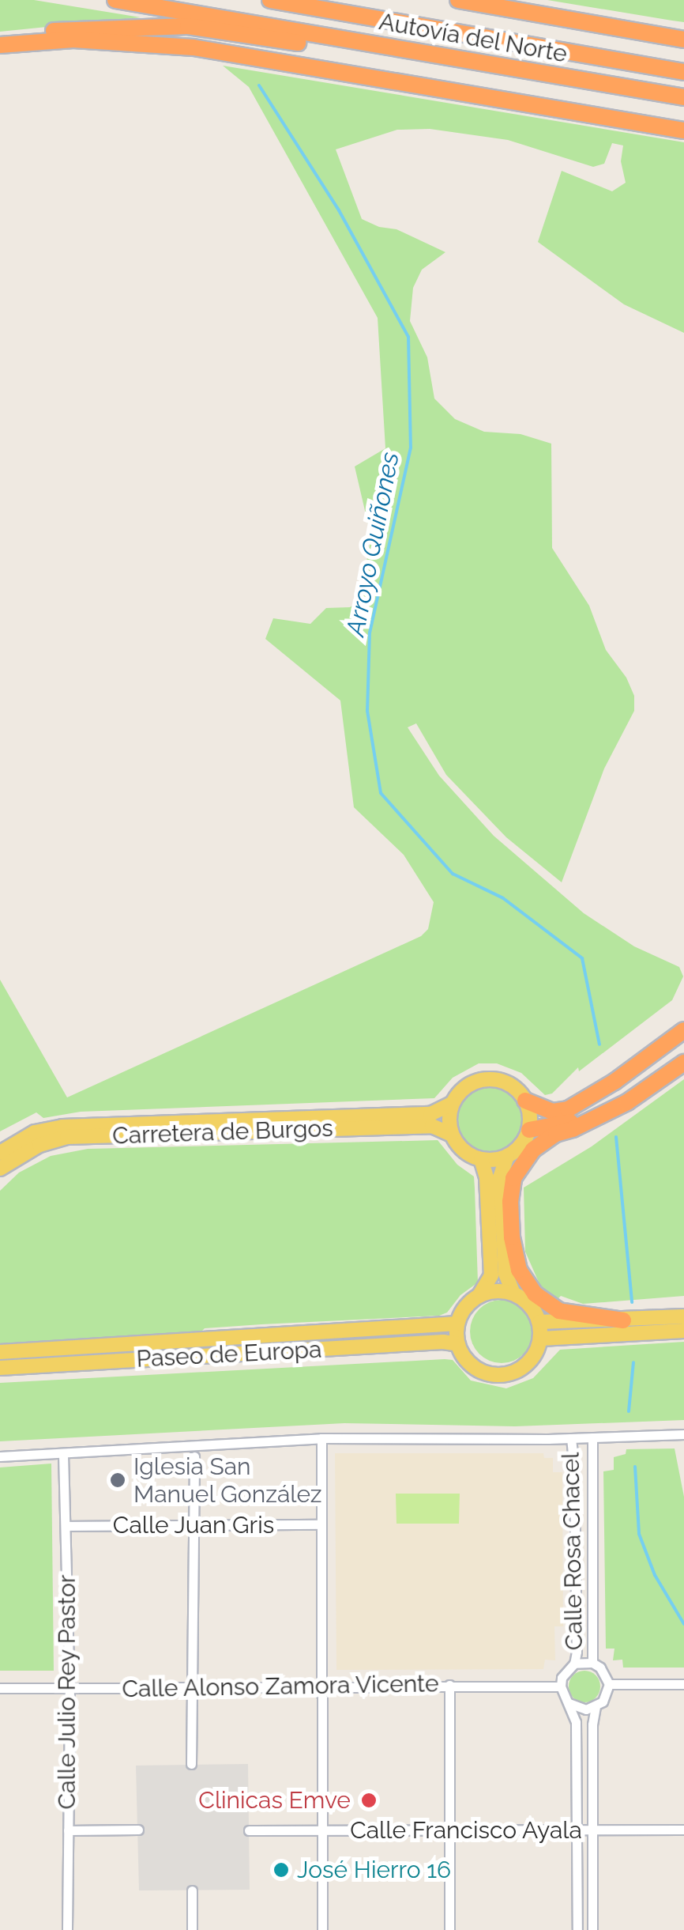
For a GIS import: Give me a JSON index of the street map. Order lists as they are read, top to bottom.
{
  "streets": {
    "highway": ["Autovía del Norte"],
    "main road": ["Carretera de Burgos", "Paseo de Europa"],
    "street": [
      "Calle Juan Gris",
      "Calle Rosa Chacel",
      "Calle Alonso Zamora Vicente",
      "Calle Julio Rey Pastor",
      "Calle Francisco Ayala"
    ]
  },
  "crossings": [
    ["Calle Juan Gris", "Calle Julio Rey Pastor"],
    ["Calle Rosa Chacel", "Calle Alonso Zamora Vicente"],
    ["Calle Alonso Zamora Vicente", "Calle Julio Rey Pastor"]
  ],
  "water": ["Arroyo Quiñones"],
  "places": ["Iglesia San Manuel González", "Clinicas Emve", "José Hierro 16"]
}
